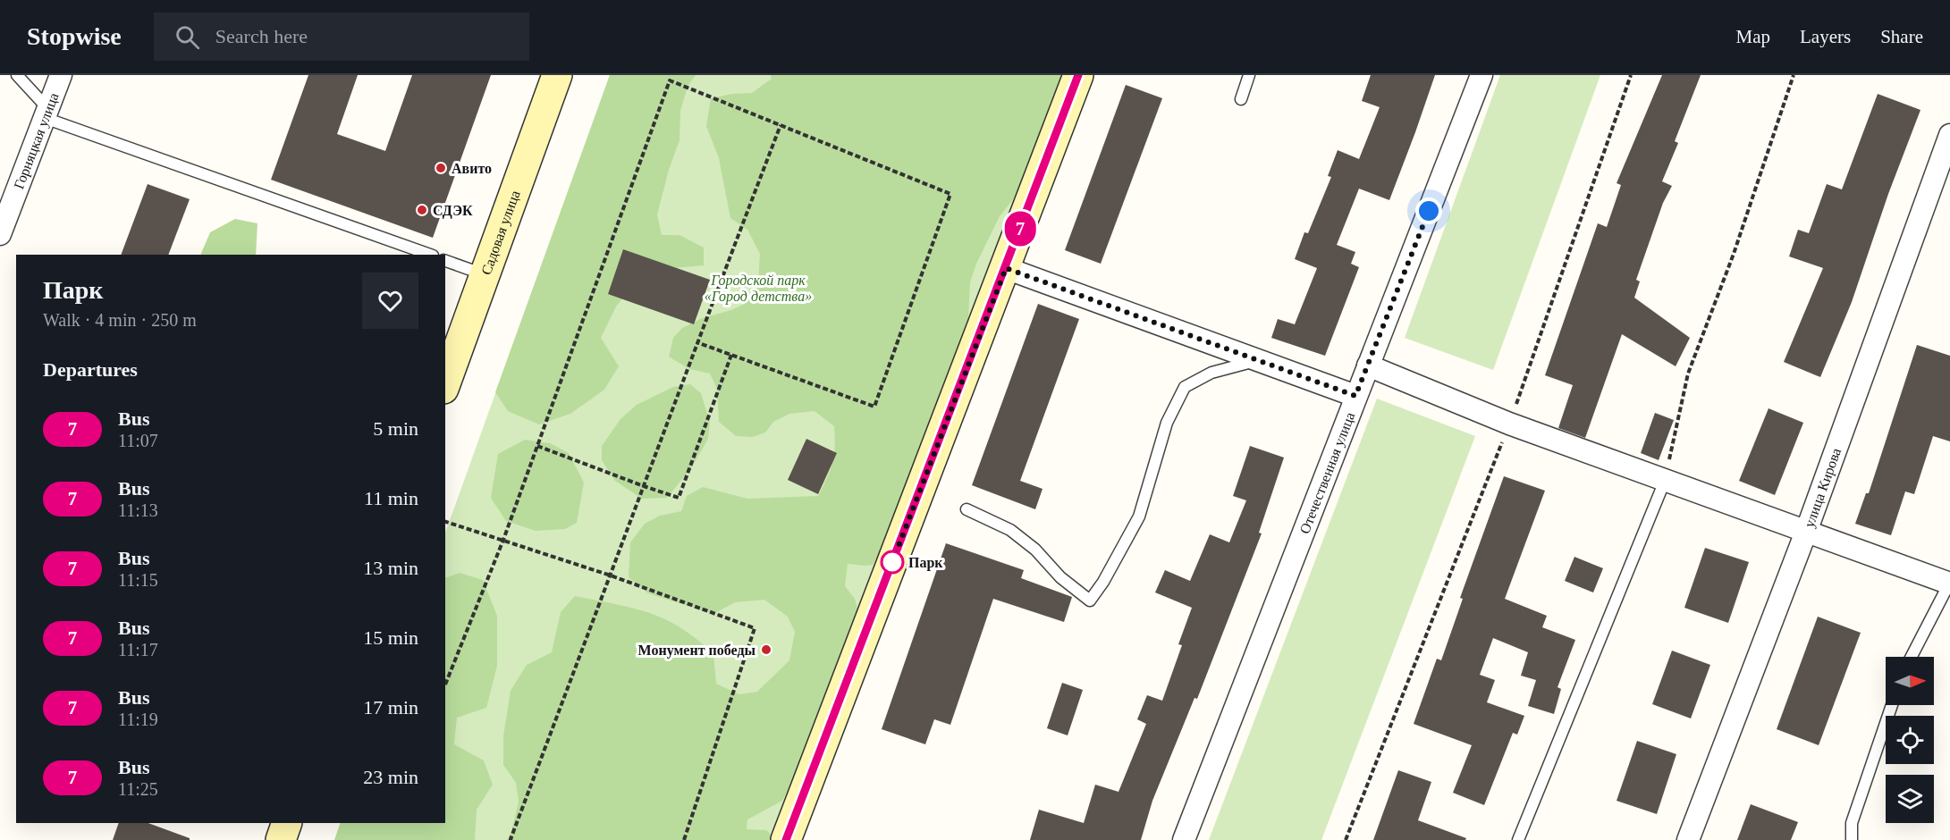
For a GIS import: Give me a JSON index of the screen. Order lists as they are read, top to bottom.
{
  "streets": {
    "street": [
      "Горняцкая улица",
      "Садовая улица",
      "Отечественная улица",
      "улица Кирова"
    ]
  },
  "parks": ["Городской парк «Город детства»"],
  "places": [
    "Авито",
    "СДЭК",
    "Парк",
    "Монумент победы"
  ],
  "lines": ["bus line 7"],
  "north": "right",
  "page": {
    "header": "Stopwise",
    "search": "Search here",
    "nav": ["Map", "Layers", "Share"],
    "on_map": "7",
    "heading": [
      ["Парк", "Walk · 4 min · 250 m"],
      "Departures"
    ],
    "list": [
      {
        "mark": "7",
        "name": "Bus",
        "note": "11:07",
        "value": "5 min"
      },
      {
        "mark": "7",
        "name": "Bus",
        "note": "11:13",
        "value": "11 min"
      },
      {
        "mark": "7",
        "name": "Bus",
        "note": "11:15",
        "value": "13 min"
      },
      {
        "mark": "7",
        "name": "Bus",
        "note": "11:17",
        "value": "15 min"
      },
      {
        "mark": "7",
        "name": "Bus",
        "note": "11:19",
        "value": "17 min"
      },
      {
        "mark": "7",
        "name": "Bus",
        "note": "11:25",
        "value": "23 min"
      }
    ]
  }
}
